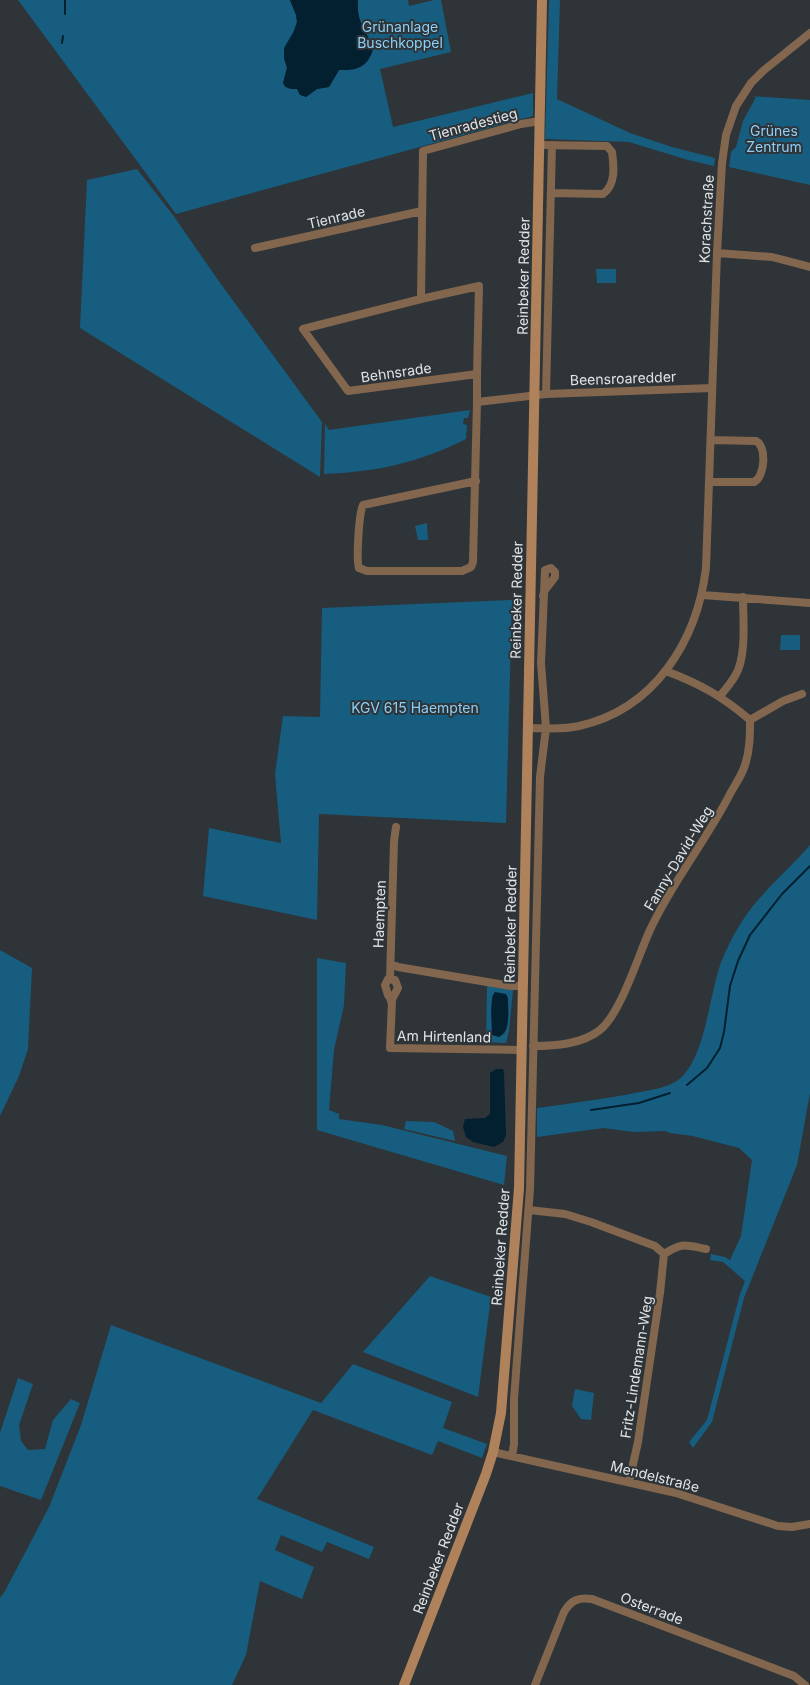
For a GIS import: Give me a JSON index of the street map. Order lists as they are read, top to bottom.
{
  "streets": {
    "main road": ["Reinbeker Redder"],
    "street": [
      "Tienradestieg",
      "Tienrade",
      "Korachstraße",
      "Behnsrade",
      "Beensroaredder",
      "Fanny-David-Weg",
      "Haempten",
      "Am Hirtenland",
      "Fritz-Lindemann-Weg",
      "Mendelstraße",
      "Osterrade"
    ]
  },
  "crossings": [
    ["Tienradestieg", "Tienrade"],
    ["Tienradestieg", "Reinbeker Redder"],
    ["Tienradestieg", "Behnsrade"],
    ["Korachstraße", "Reinbeker Redder"],
    ["Korachstraße", "Beensroaredder"],
    ["Reinbeker Redder", "Beensroaredder"],
    ["Reinbeker Redder", "Fanny-David-Weg"],
    ["Reinbeker Redder", "Haempten"],
    ["Reinbeker Redder", "Am Hirtenland"],
    ["Reinbeker Redder", "Mendelstraße"],
    ["Haempten", "Am Hirtenland"],
    ["Fritz-Lindemann-Weg", "Mendelstraße"]
  ],
  "parks": ["Grünanlage Buschkoppel", "Grünes Zentrum", "KGV 615 Haempten"]
}
